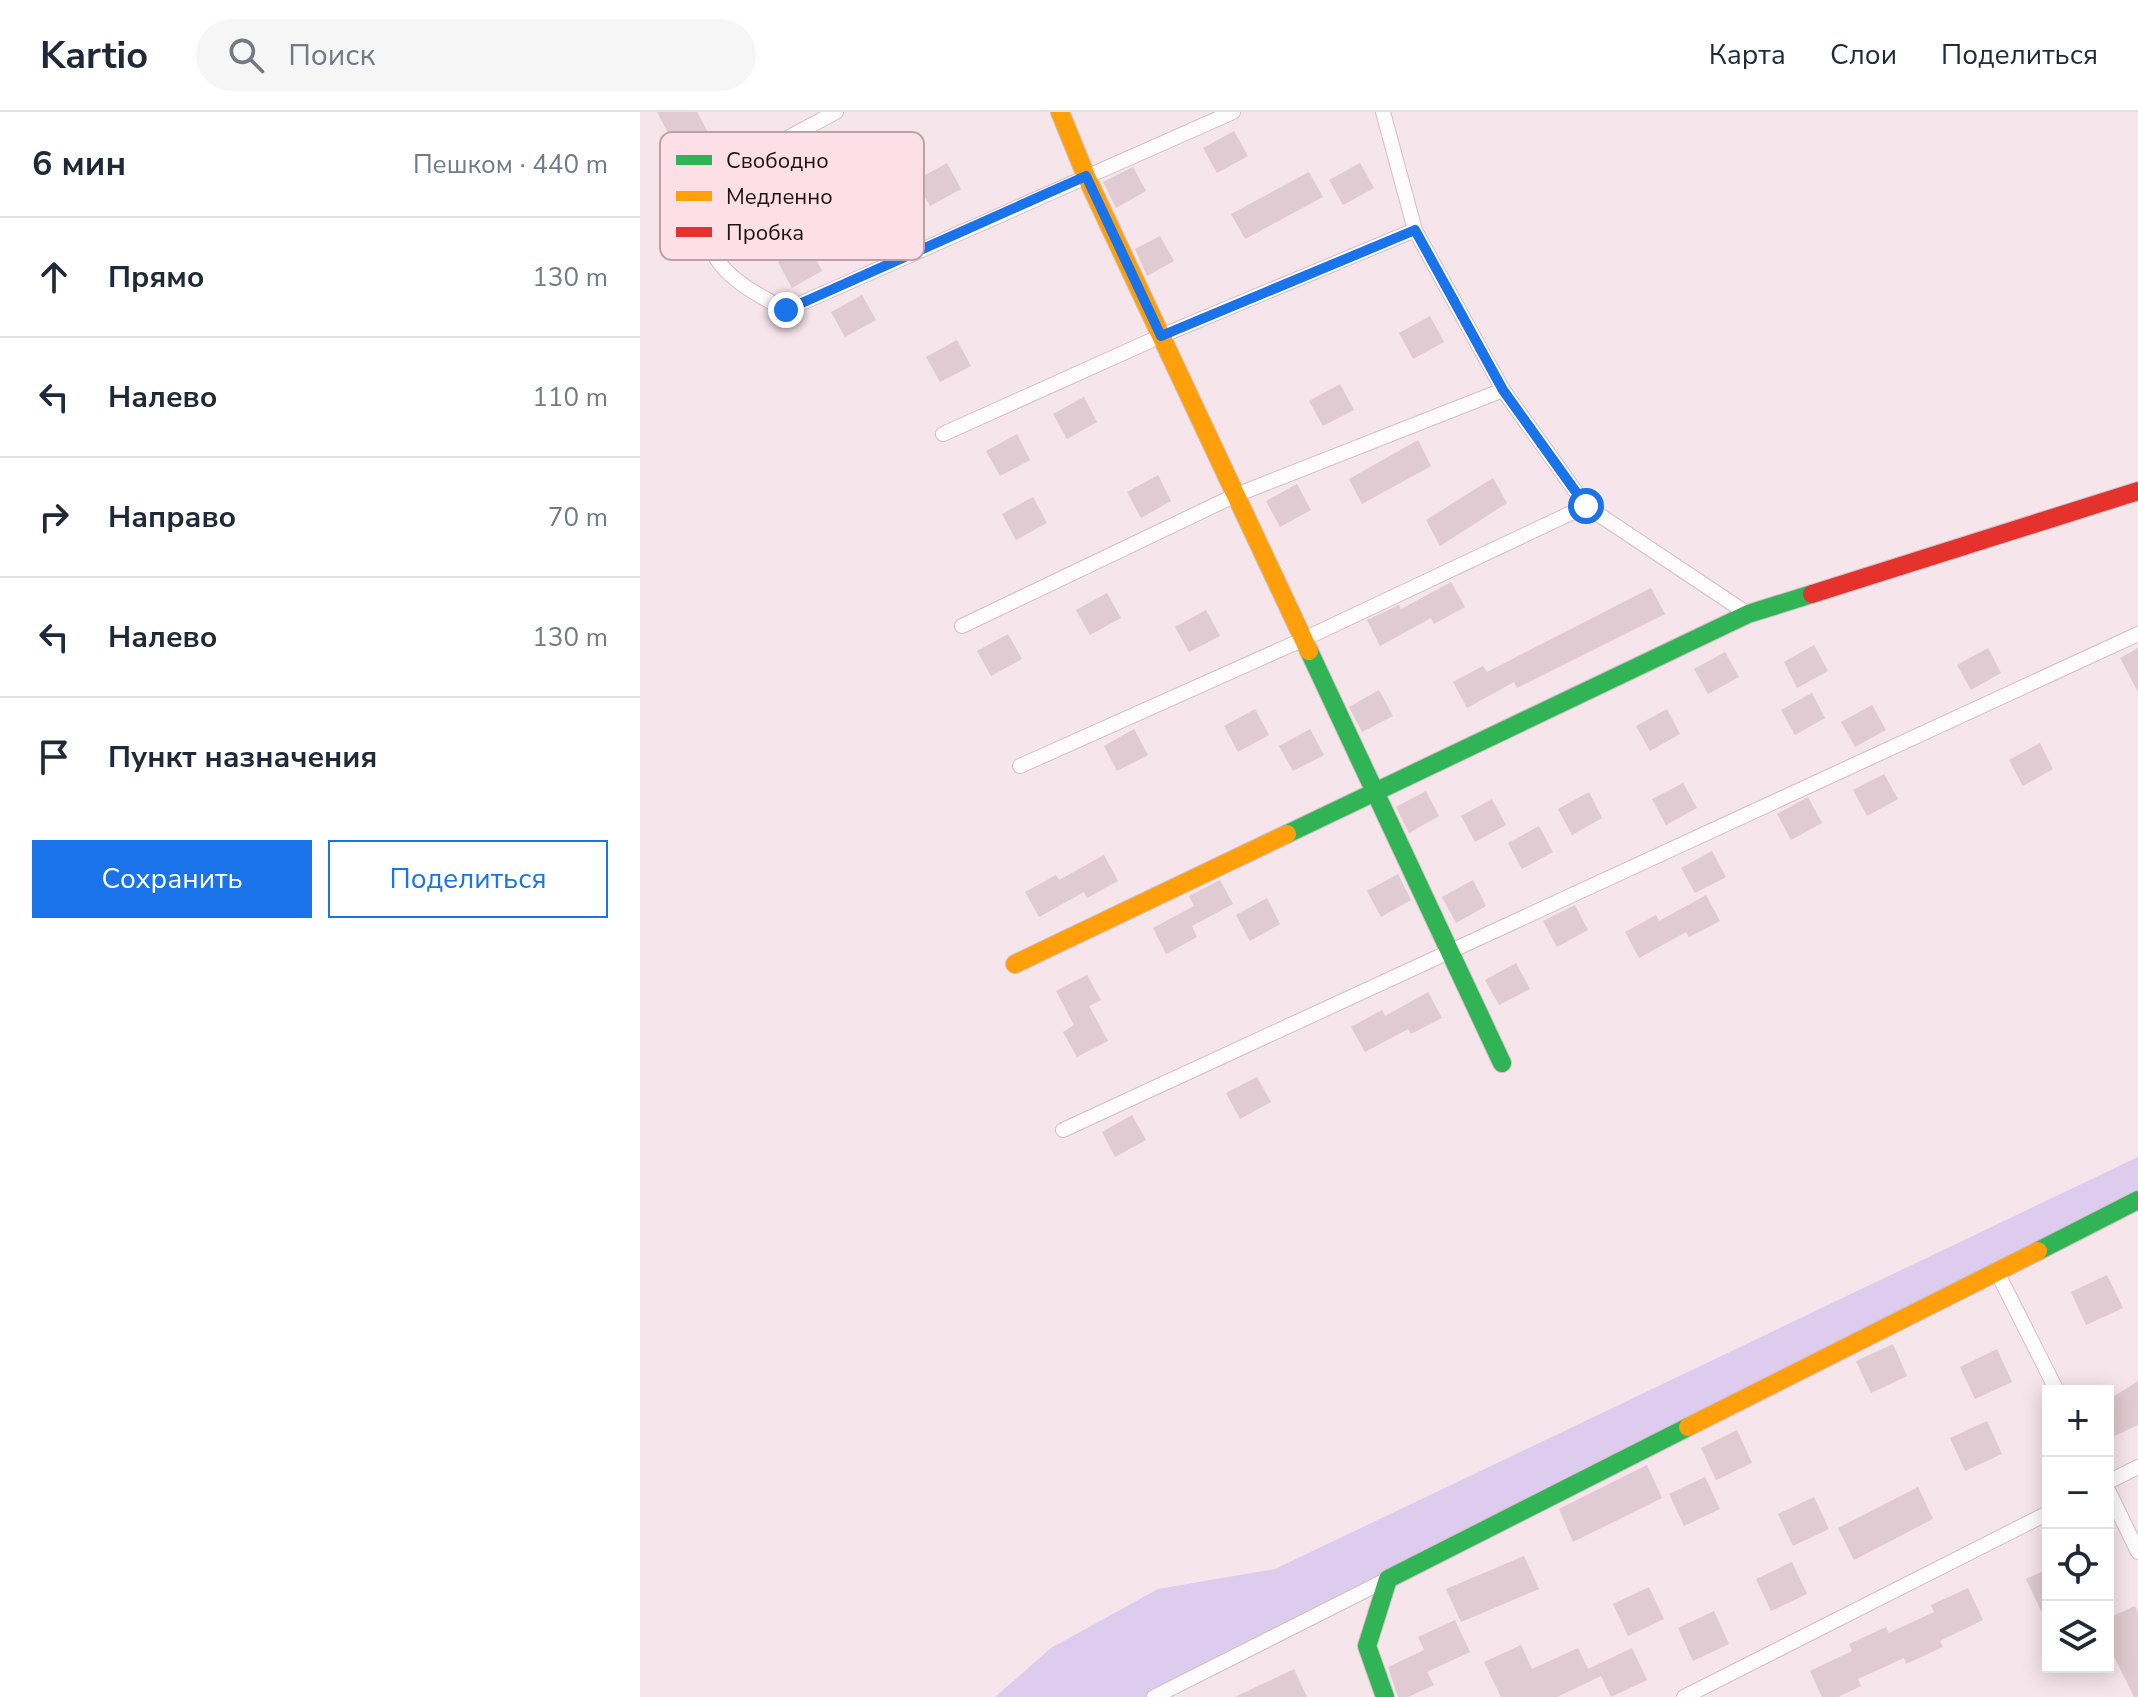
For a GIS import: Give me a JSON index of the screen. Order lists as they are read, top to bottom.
{
  "legend": ["Свободно", "Медленно", "Пробка"],
  "page": {
    "header": "Kartio",
    "search": "Поиск",
    "nav": ["Карта", "Слои", "Поделиться"],
    "heading": ["6 мин", "Пешком · 440 m"],
    "list": [
      ["Прямо", "130 m"],
      ["Налево", "110 m"],
      ["Направо", "70 m"],
      ["Налево", "130 m"],
      "Пункт назначения"
    ],
    "buttons": ["Сохранить", "Поделиться"],
    "map_buttons": ["+", "−"]
  }
}
